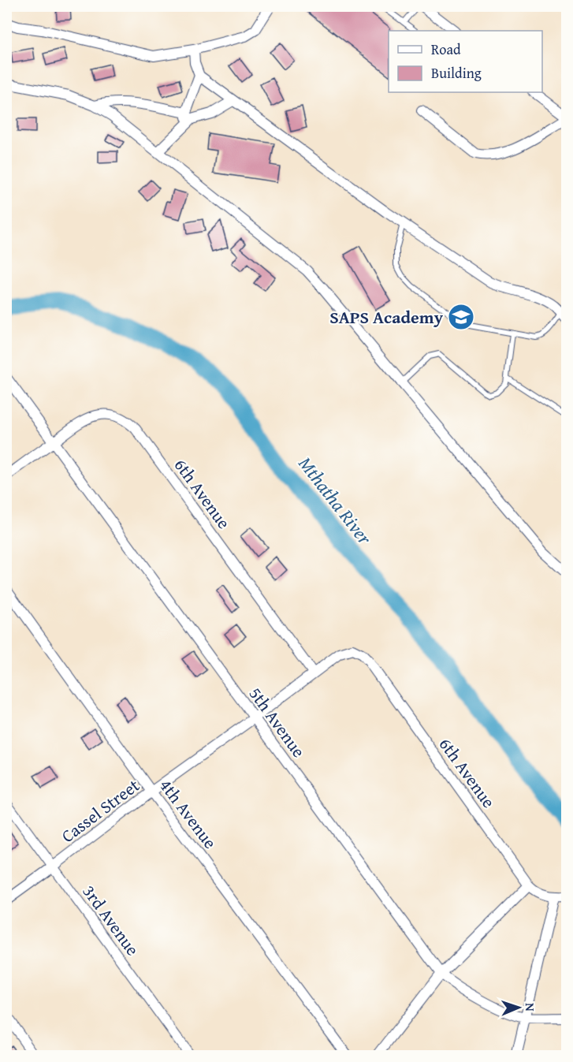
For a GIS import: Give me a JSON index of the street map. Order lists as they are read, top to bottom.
{
  "streets": {
    "street": [
      "6th Avenue",
      "5th Avenue",
      "Cassel Street",
      "4th Avenue",
      "3rd Avenue"
    ]
  },
  "crossings": [
    ["6th Avenue", "5th Avenue"],
    ["6th Avenue", "Cassel Street"],
    ["5th Avenue", "Cassel Street"],
    ["Cassel Street", "4th Avenue"],
    ["Cassel Street", "3rd Avenue"]
  ],
  "water": ["Mthatha River"],
  "places": {
    "school or university": ["SAPS Academy"]
  },
  "legend": ["Road", "Building"],
  "north": "right"
}
